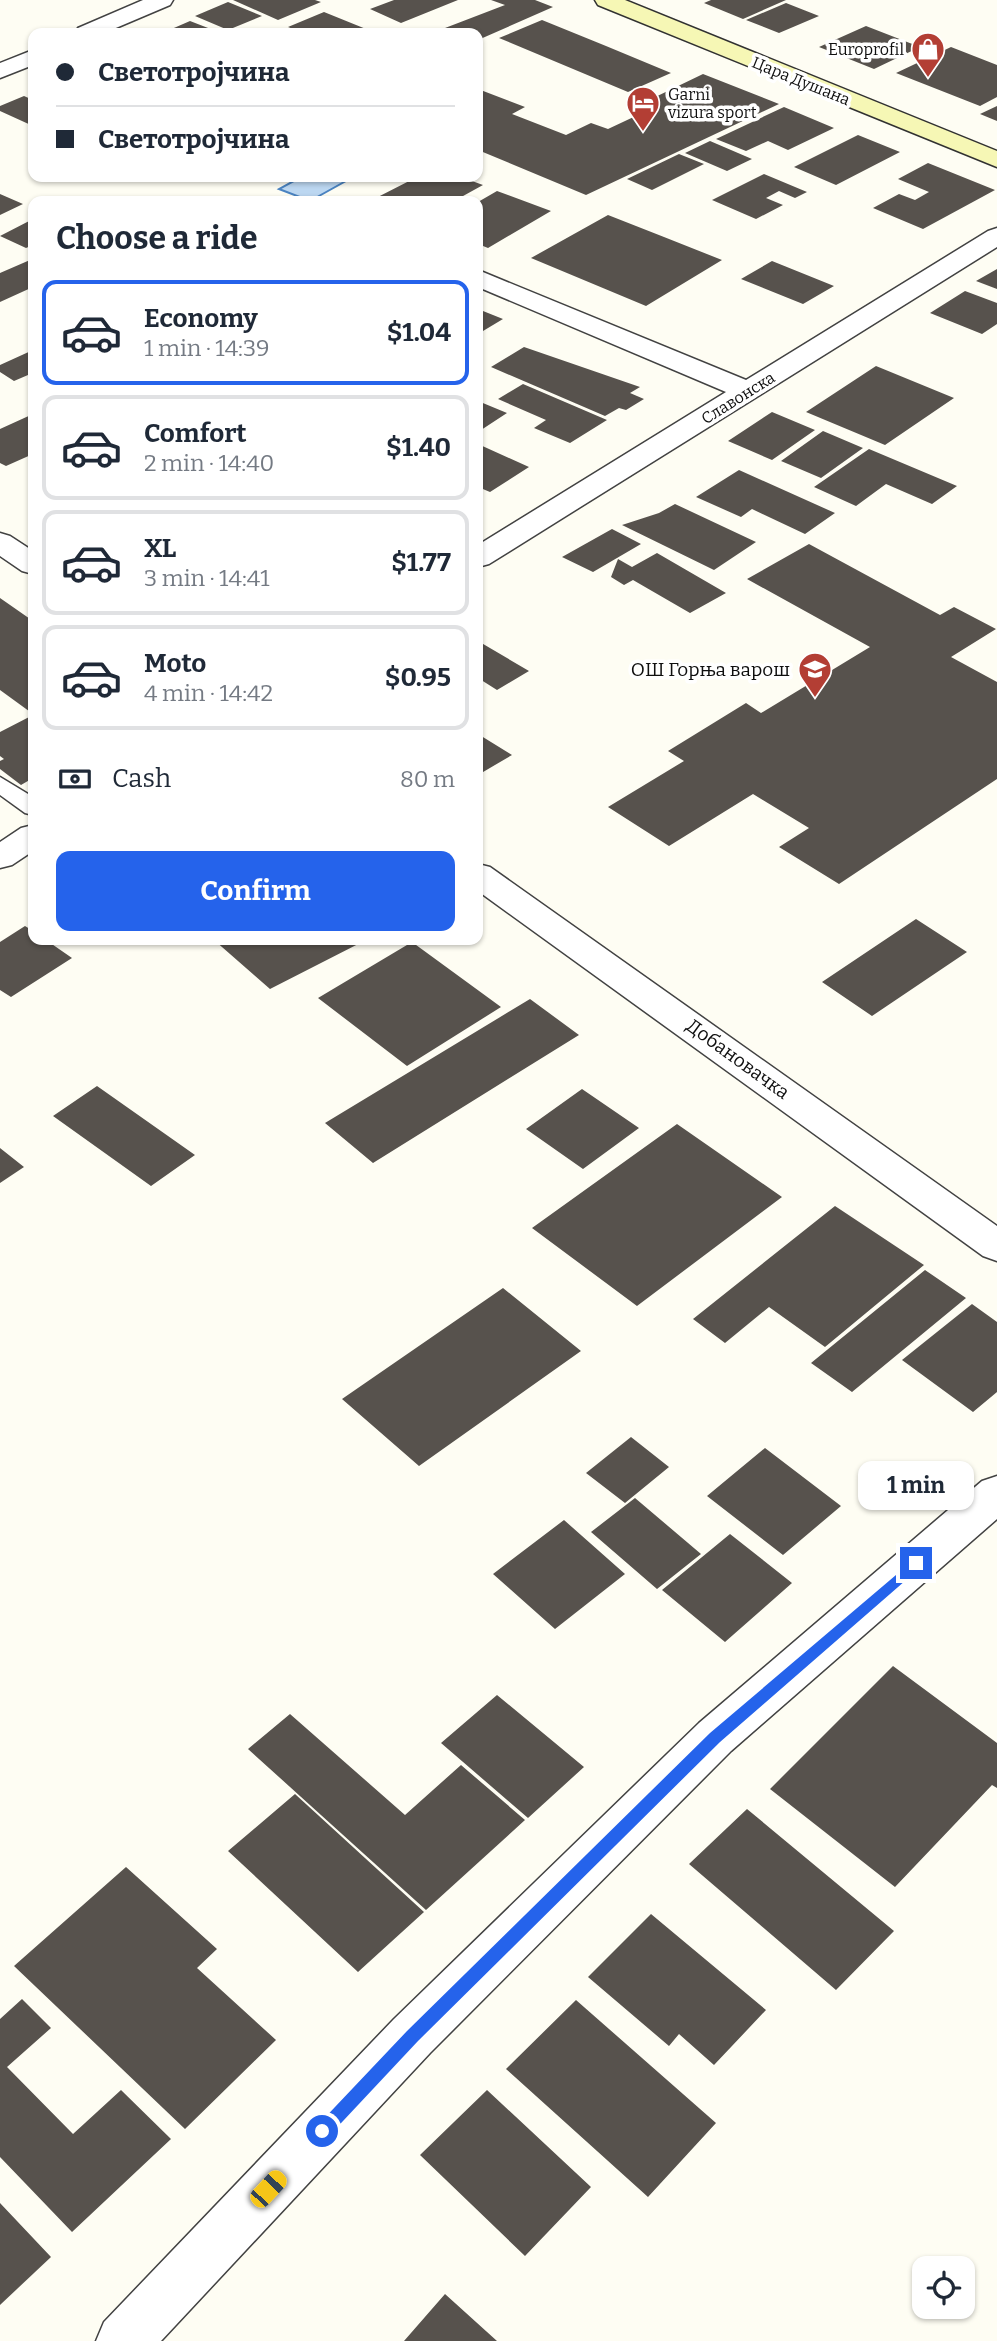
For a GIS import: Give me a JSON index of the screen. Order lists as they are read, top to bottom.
{
  "streets": {
    "main road": ["Цара Душана"],
    "street": ["Славонска", "Добановачка"]
  },
  "places": {
    "shop": ["Europrofil"],
    "hotel": ["Garni vizura sport"],
    "school or university": ["ОШ Горња варош"]
  },
  "page": {
    "banner": ["Светотројчина", "Светотројчина"],
    "heading": "Choose a ride",
    "list": [
      {
        "name": "Economy",
        "note": "1 min · 14:39",
        "value": "$1.04"
      },
      {
        "name": "Comfort",
        "note": "2 min · 14:40",
        "value": "$1.40"
      },
      {
        "name": "XL",
        "note": "3 min · 14:41",
        "value": "$1.77"
      },
      {
        "name": "Moto",
        "note": "4 min · 14:42",
        "value": "$0.95"
      }
    ],
    "pay": ["Cash", "80 m"],
    "buttons": "Confirm",
    "bubble": "1 min"
  }
}
